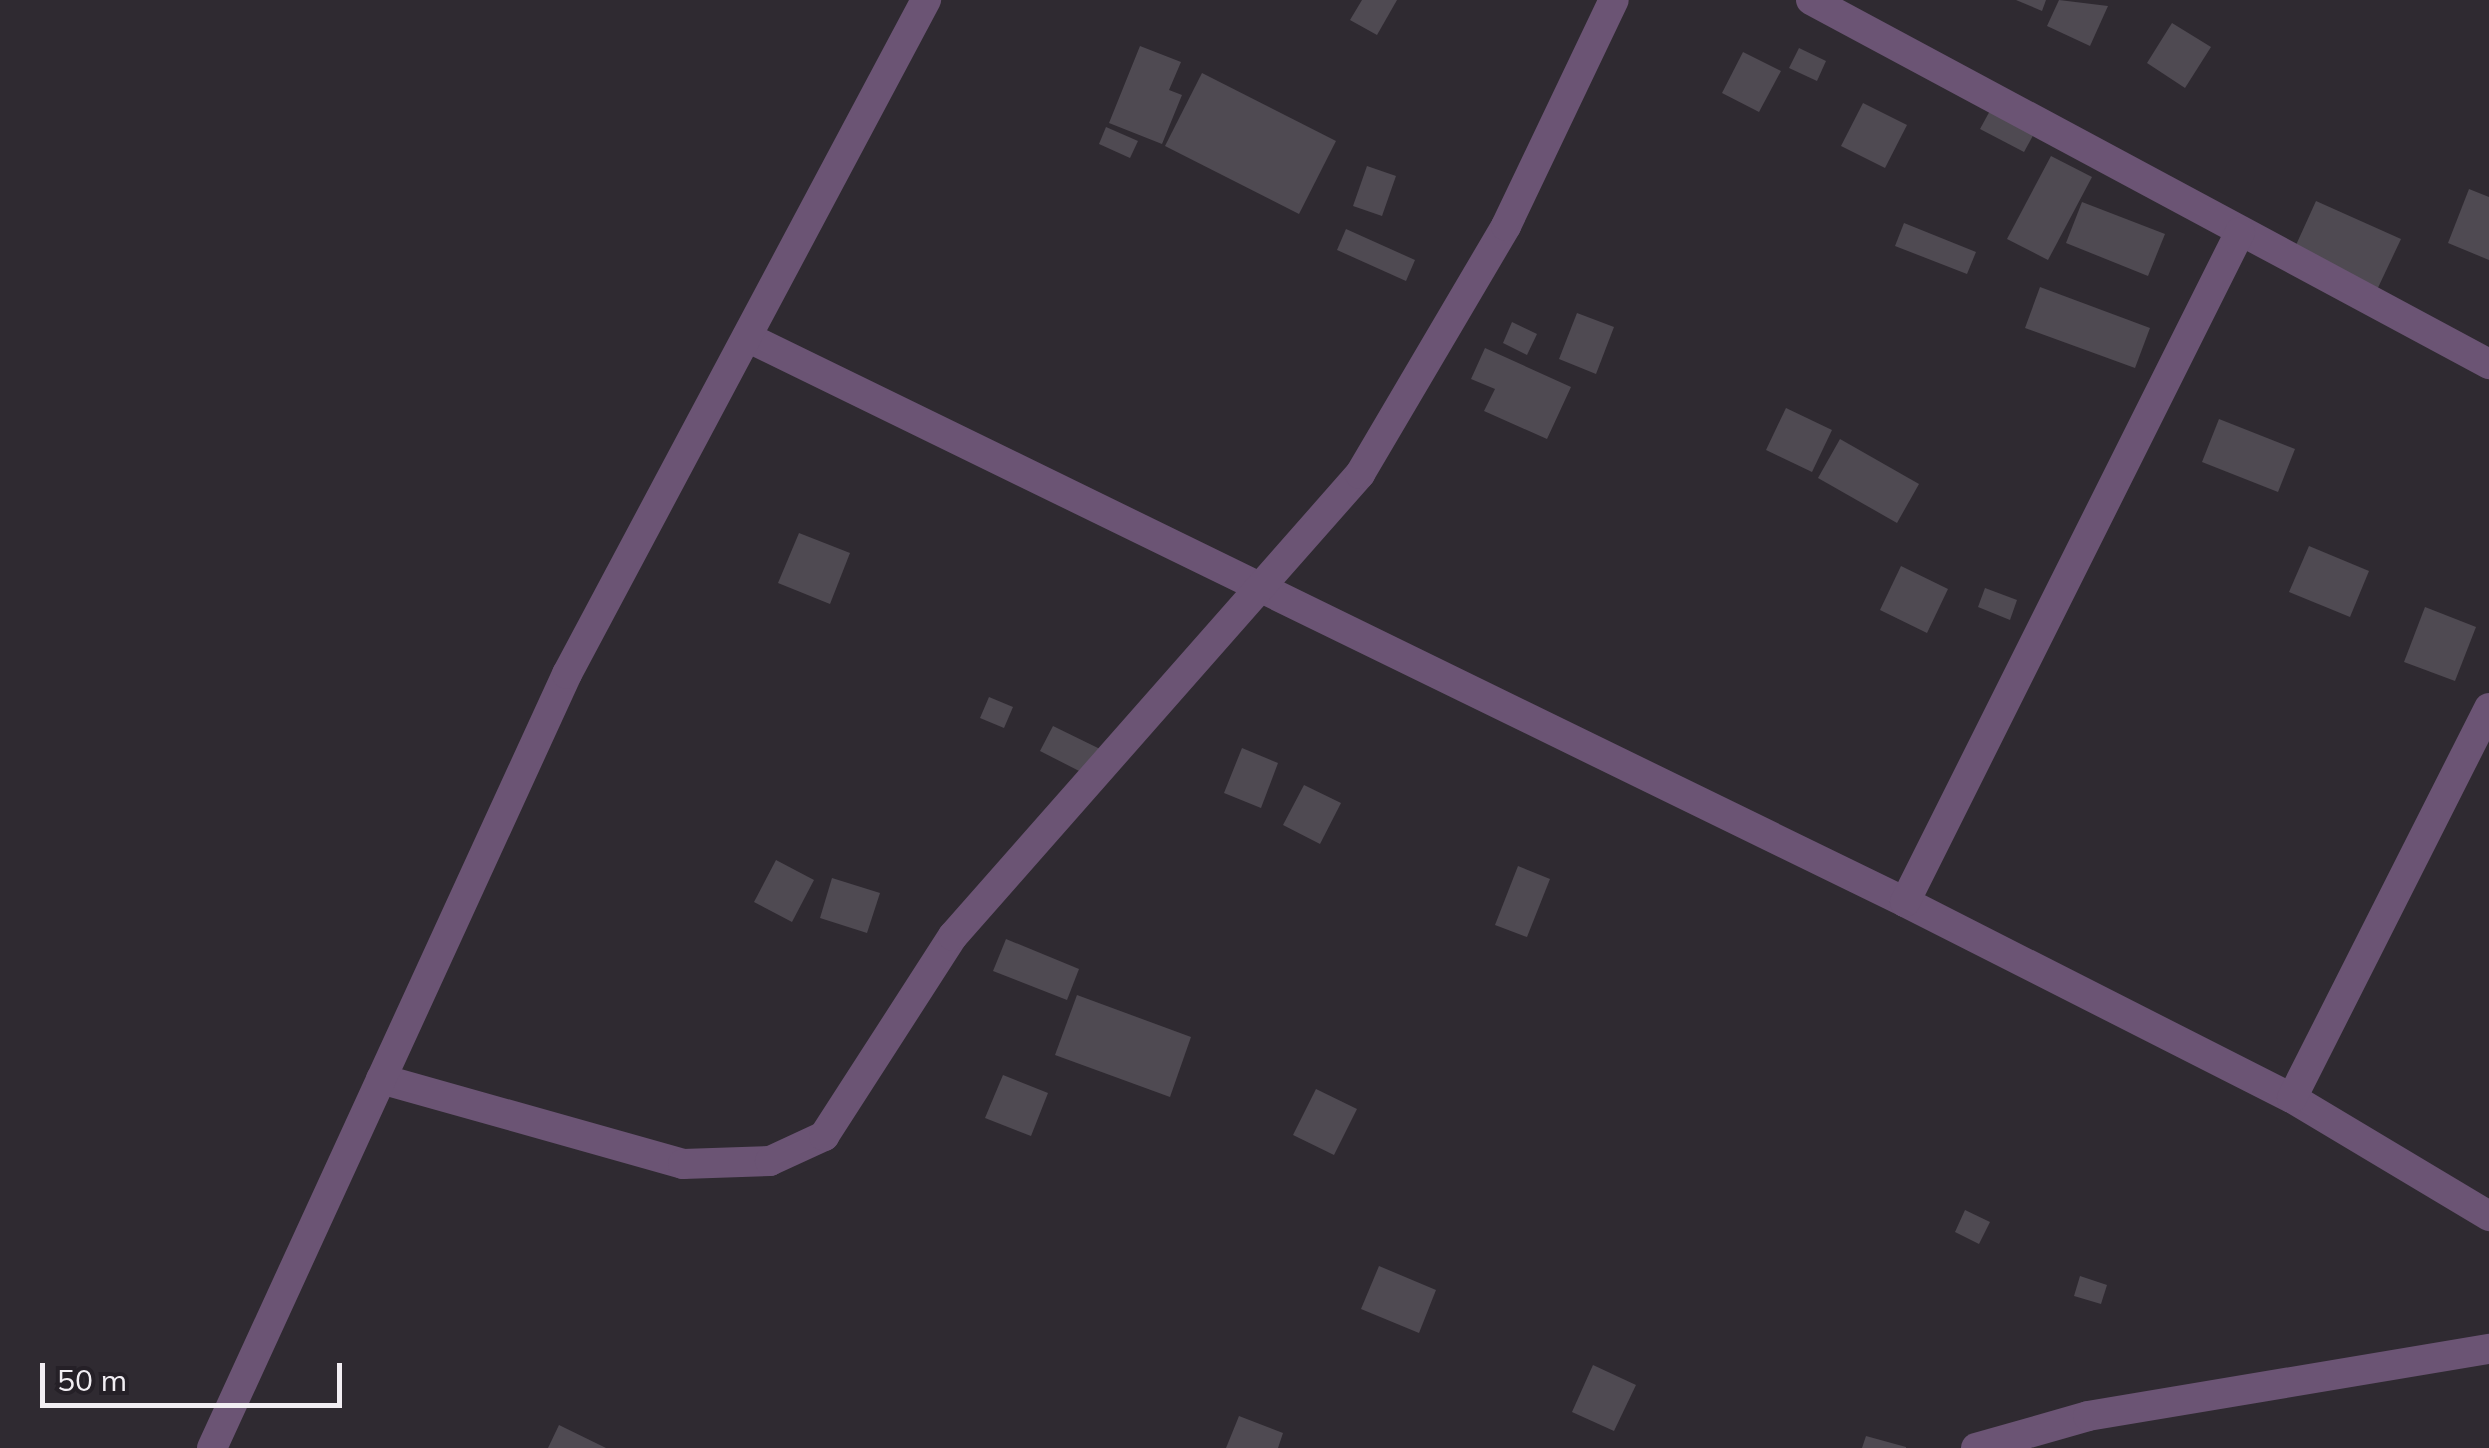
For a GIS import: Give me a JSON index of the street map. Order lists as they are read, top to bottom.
{
  "scale_bar": "50 m"
}
